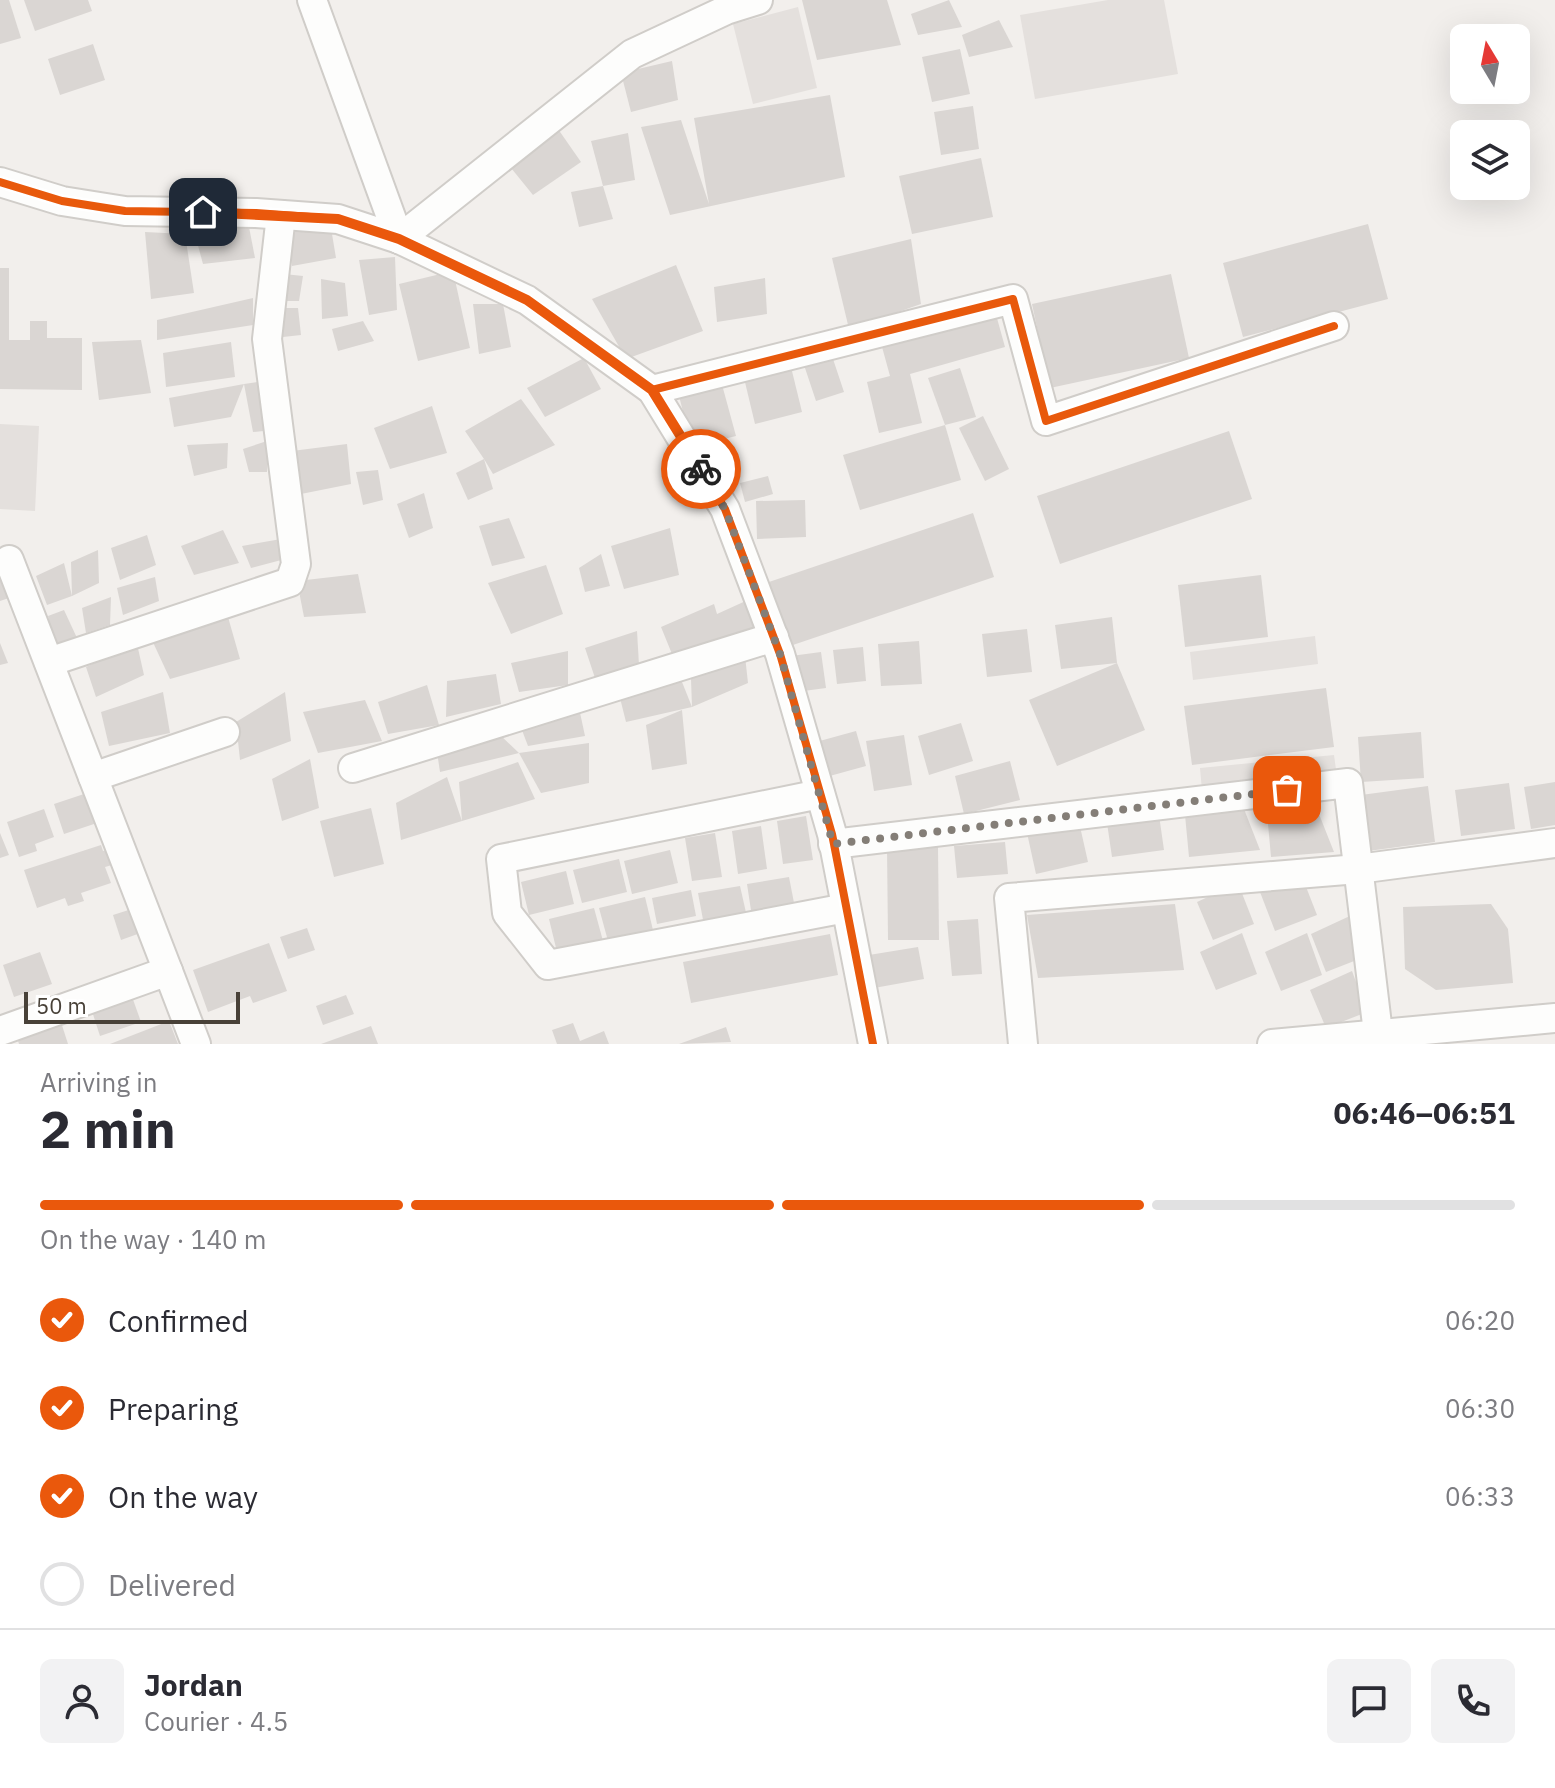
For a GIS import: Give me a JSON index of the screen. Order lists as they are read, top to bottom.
{
  "scale_bar": "50 m",
  "north": "top",
  "page": {
    "scale": "50 m",
    "heading": ["2 min", "Arriving in", "06:46–06:51"],
    "panel": ["Jordan", "Courier · 4.5"],
    "bar": "On the way · 140 m",
    "list": [
      ["Confirmed", "06:20"],
      ["Preparing", "06:30"],
      ["On the way", "06:33"],
      "Delivered"
    ]
  }
}
